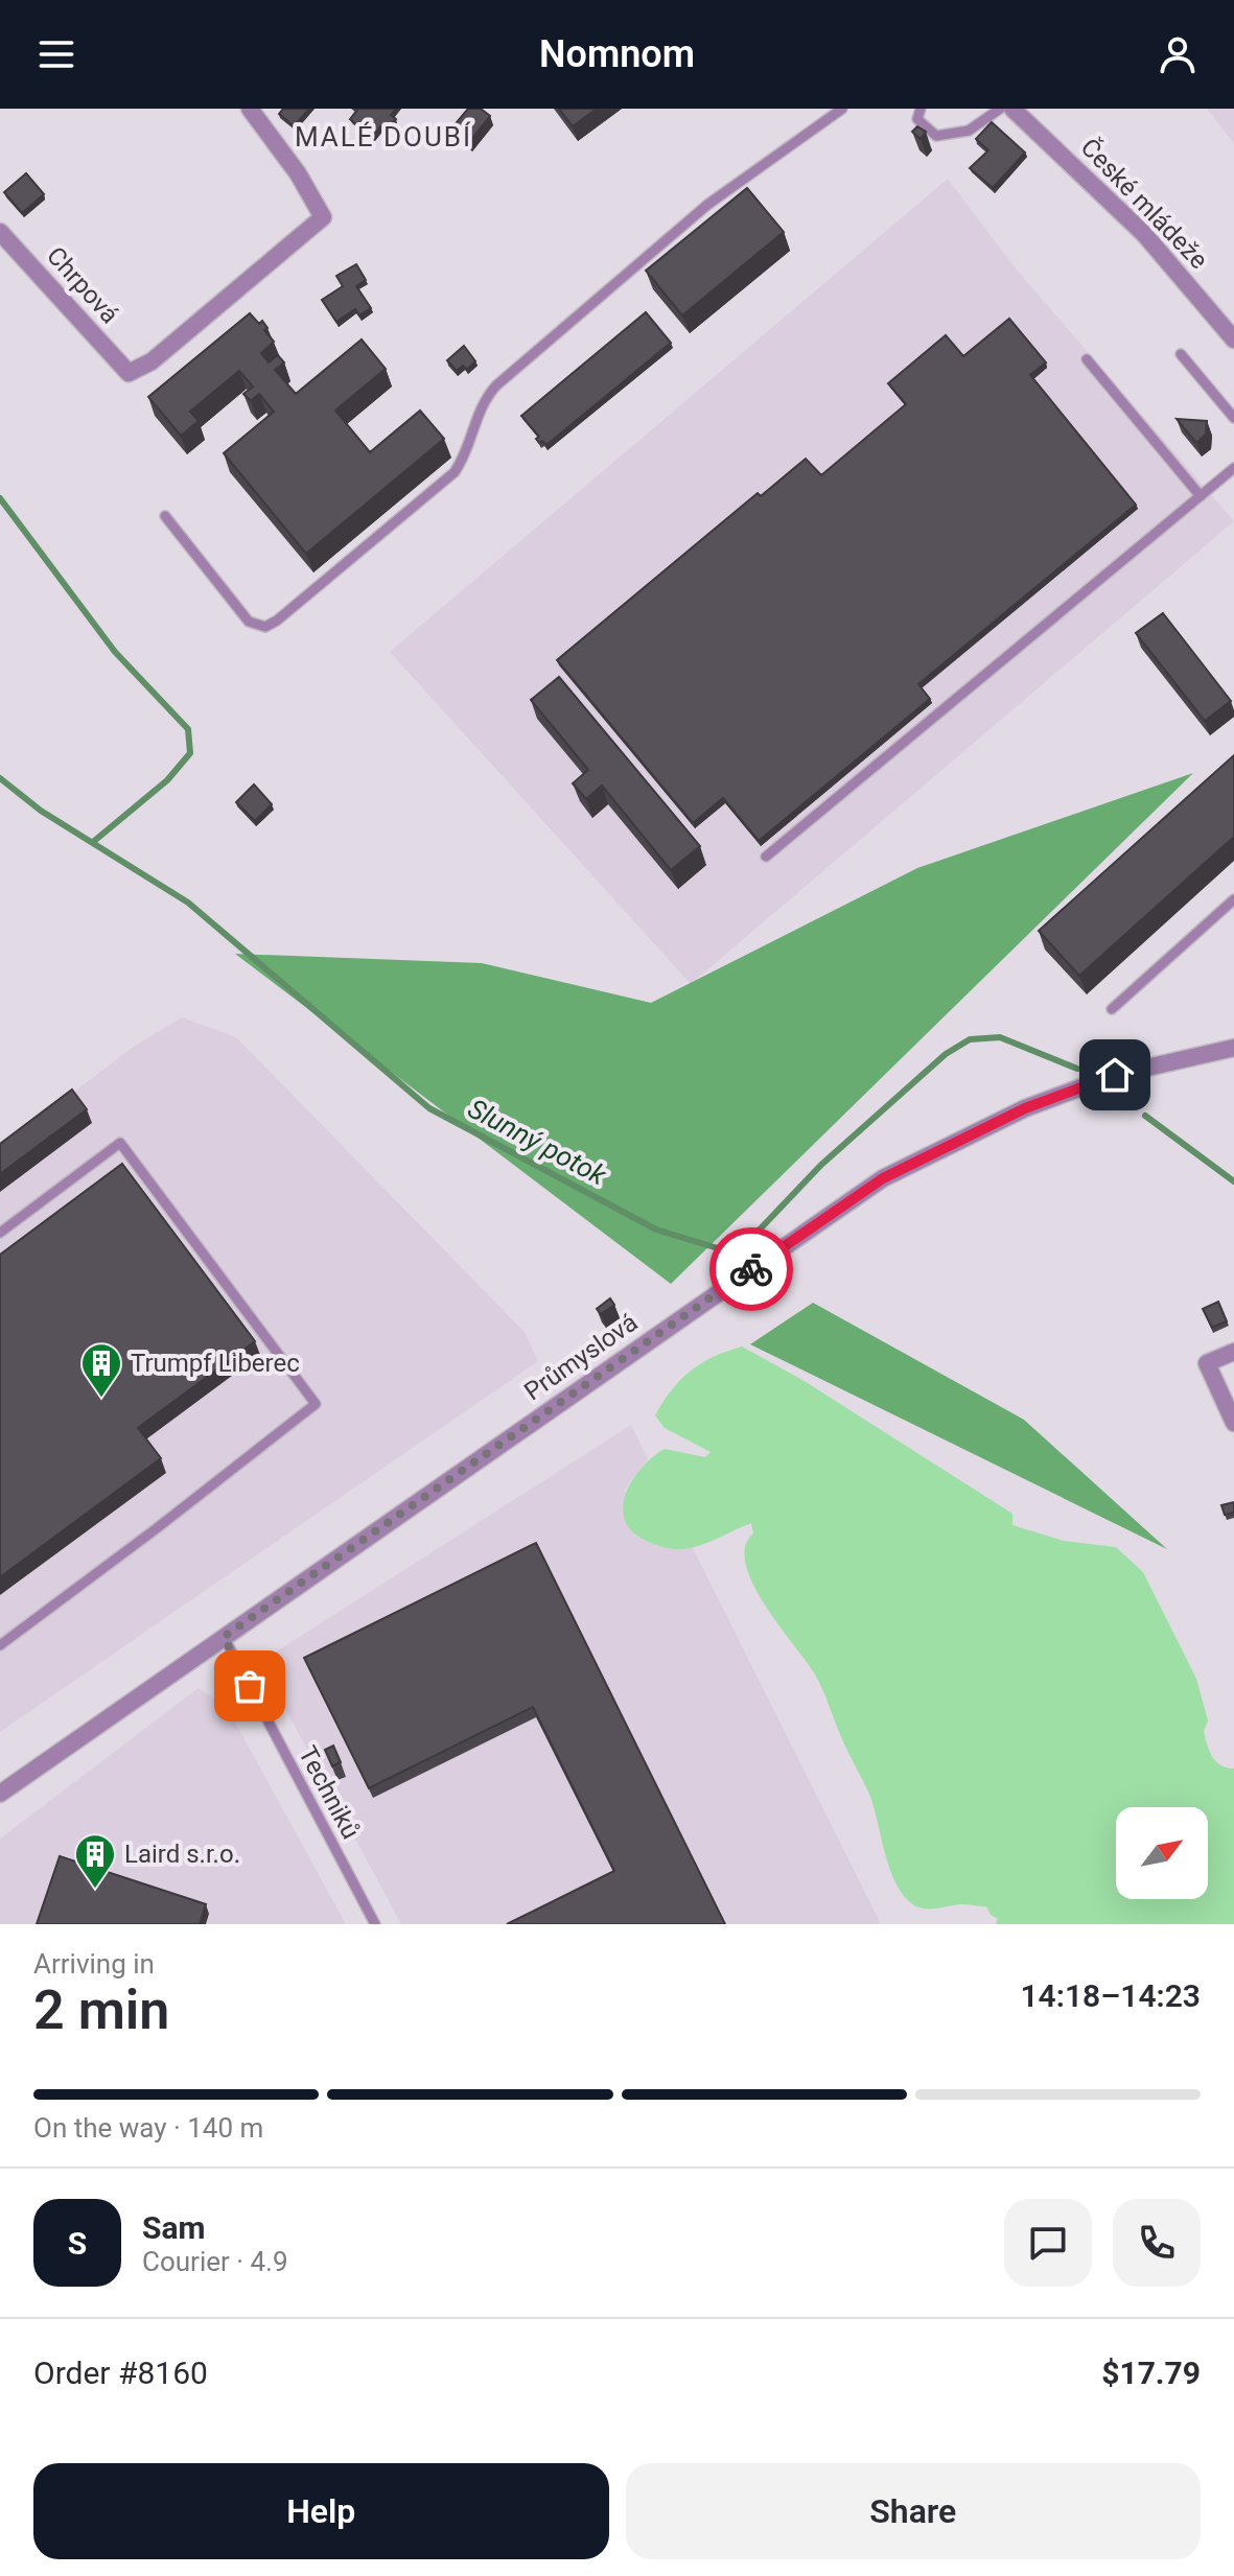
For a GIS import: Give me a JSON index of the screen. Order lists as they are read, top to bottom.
{
  "streets": {
    "street": ["České mládeže", "Chrpová", "Průmyslová"],
    "lane": ["Techniků"]
  },
  "crossings": [
    ["Průmyslová", "Techniků"]
  ],
  "districts": ["MALÉ DOUBÍ"],
  "water": ["Slunný potok"],
  "places": {
    "building": ["Trumpf Liberec", "Laird s.r.o."]
  },
  "north": "top right",
  "page": {
    "header": "Nomnom",
    "heading": ["2 min", "Arriving in", "14:18–14:23"],
    "panel": [
      "Sam",
      "Courier · 4.9",
      "Order #8160",
      "$17.79"
    ],
    "bar": "On the way · 140 m",
    "round": "S",
    "buttons": ["Help", "Share"]
  }
}
